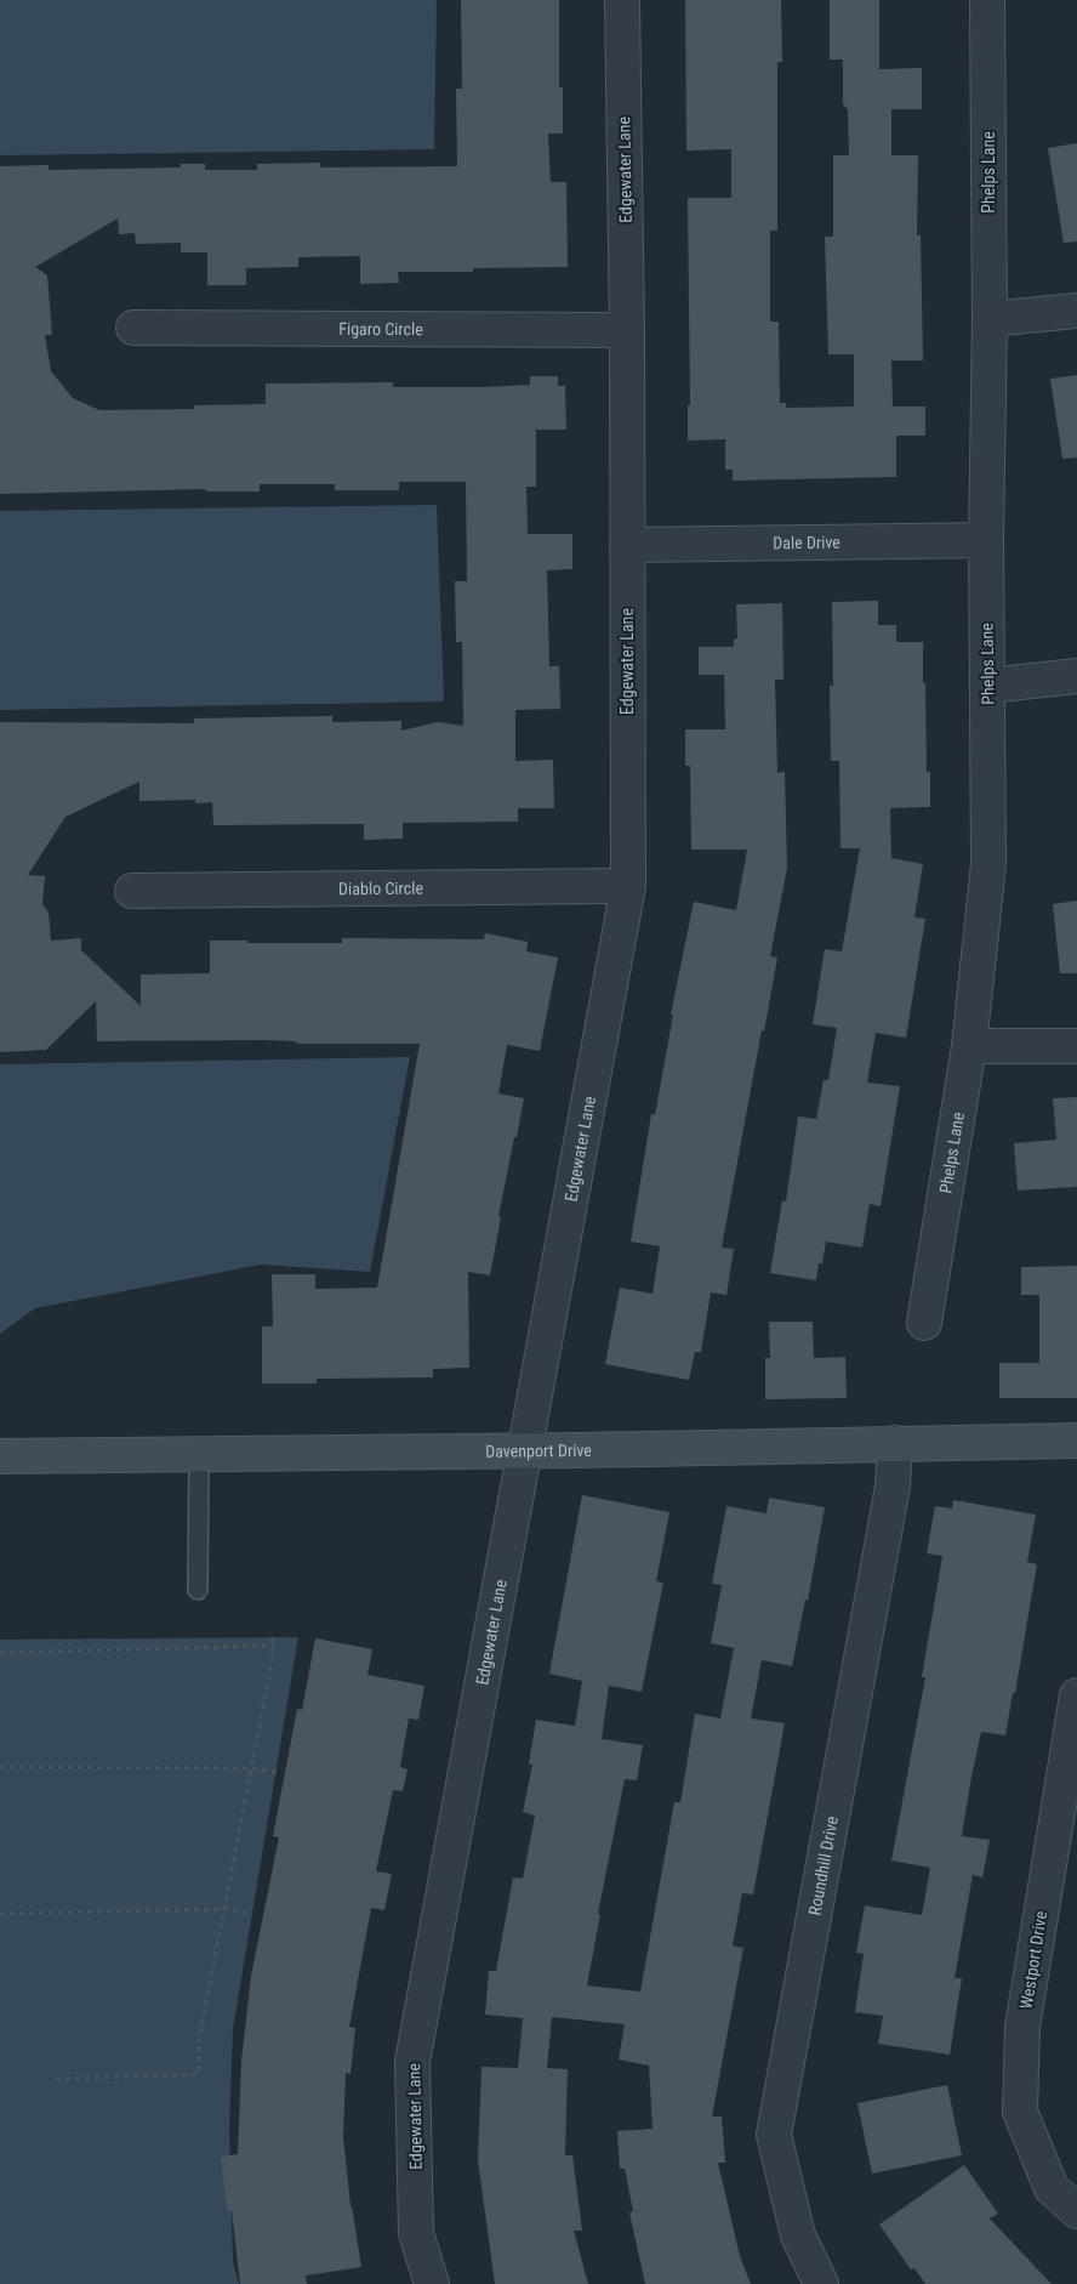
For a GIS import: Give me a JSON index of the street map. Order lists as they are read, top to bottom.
{
  "streets": {
    "street": [
      "Edgewater Lane",
      "Phelps Lane",
      "Figaro Circle",
      "Dale Drive",
      "Diablo Circle",
      "Davenport Drive",
      "Roundhill Drive",
      "Westport Drive"
    ]
  },
  "crossings": [
    ["Edgewater Lane", "Figaro Circle"],
    ["Edgewater Lane", "Dale Drive"],
    ["Edgewater Lane", "Diablo Circle"],
    ["Edgewater Lane", "Davenport Drive"],
    ["Phelps Lane", "Dale Drive"],
    ["Davenport Drive", "Roundhill Drive"]
  ]
}
